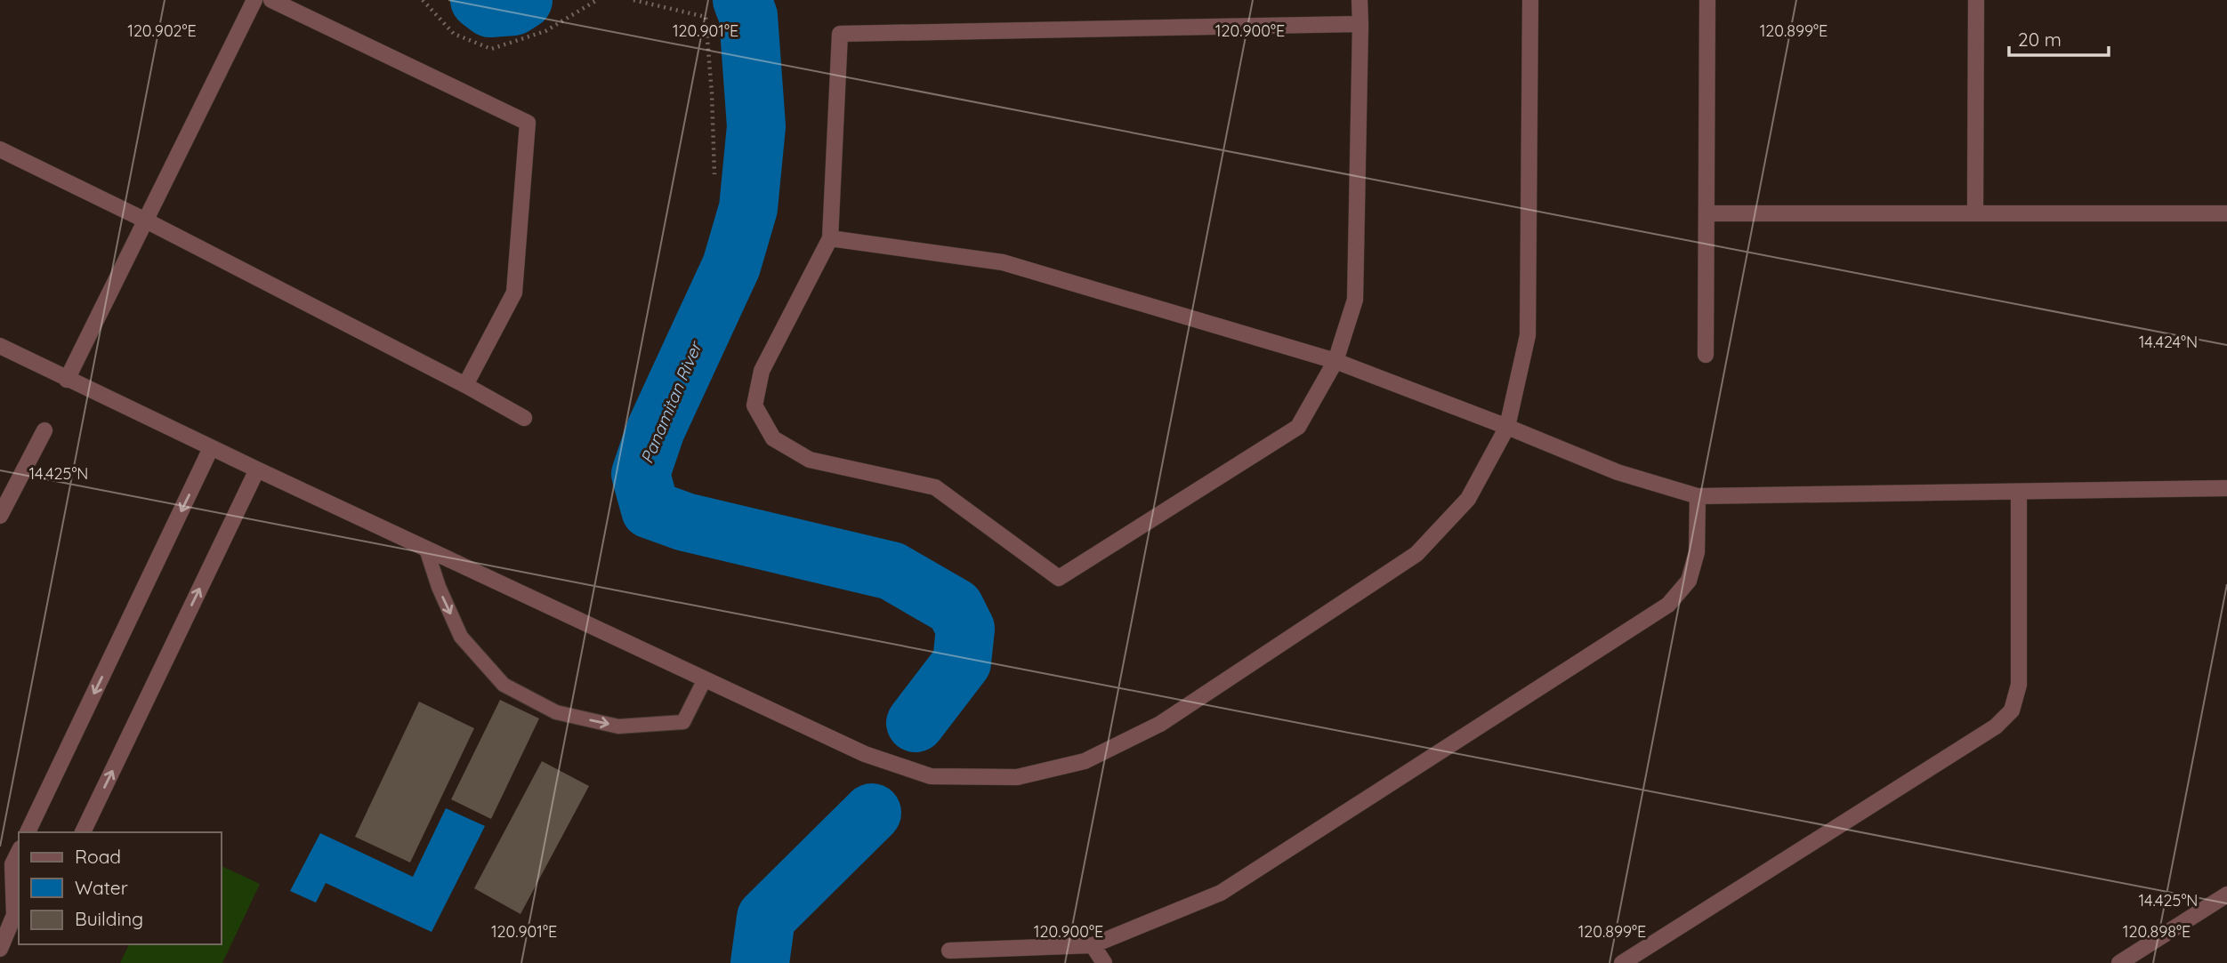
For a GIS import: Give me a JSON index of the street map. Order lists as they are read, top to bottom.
{
  "water": ["Panamitan River"],
  "legend": ["Road", "Water", "Building"],
  "scale_bar": "20 m",
  "coordinates": [
    "120.902°E",
    "120.901°E",
    "120.900°E",
    "120.899°E",
    "14.424°N",
    "14.425°N",
    "120.898°E"
  ]
}
